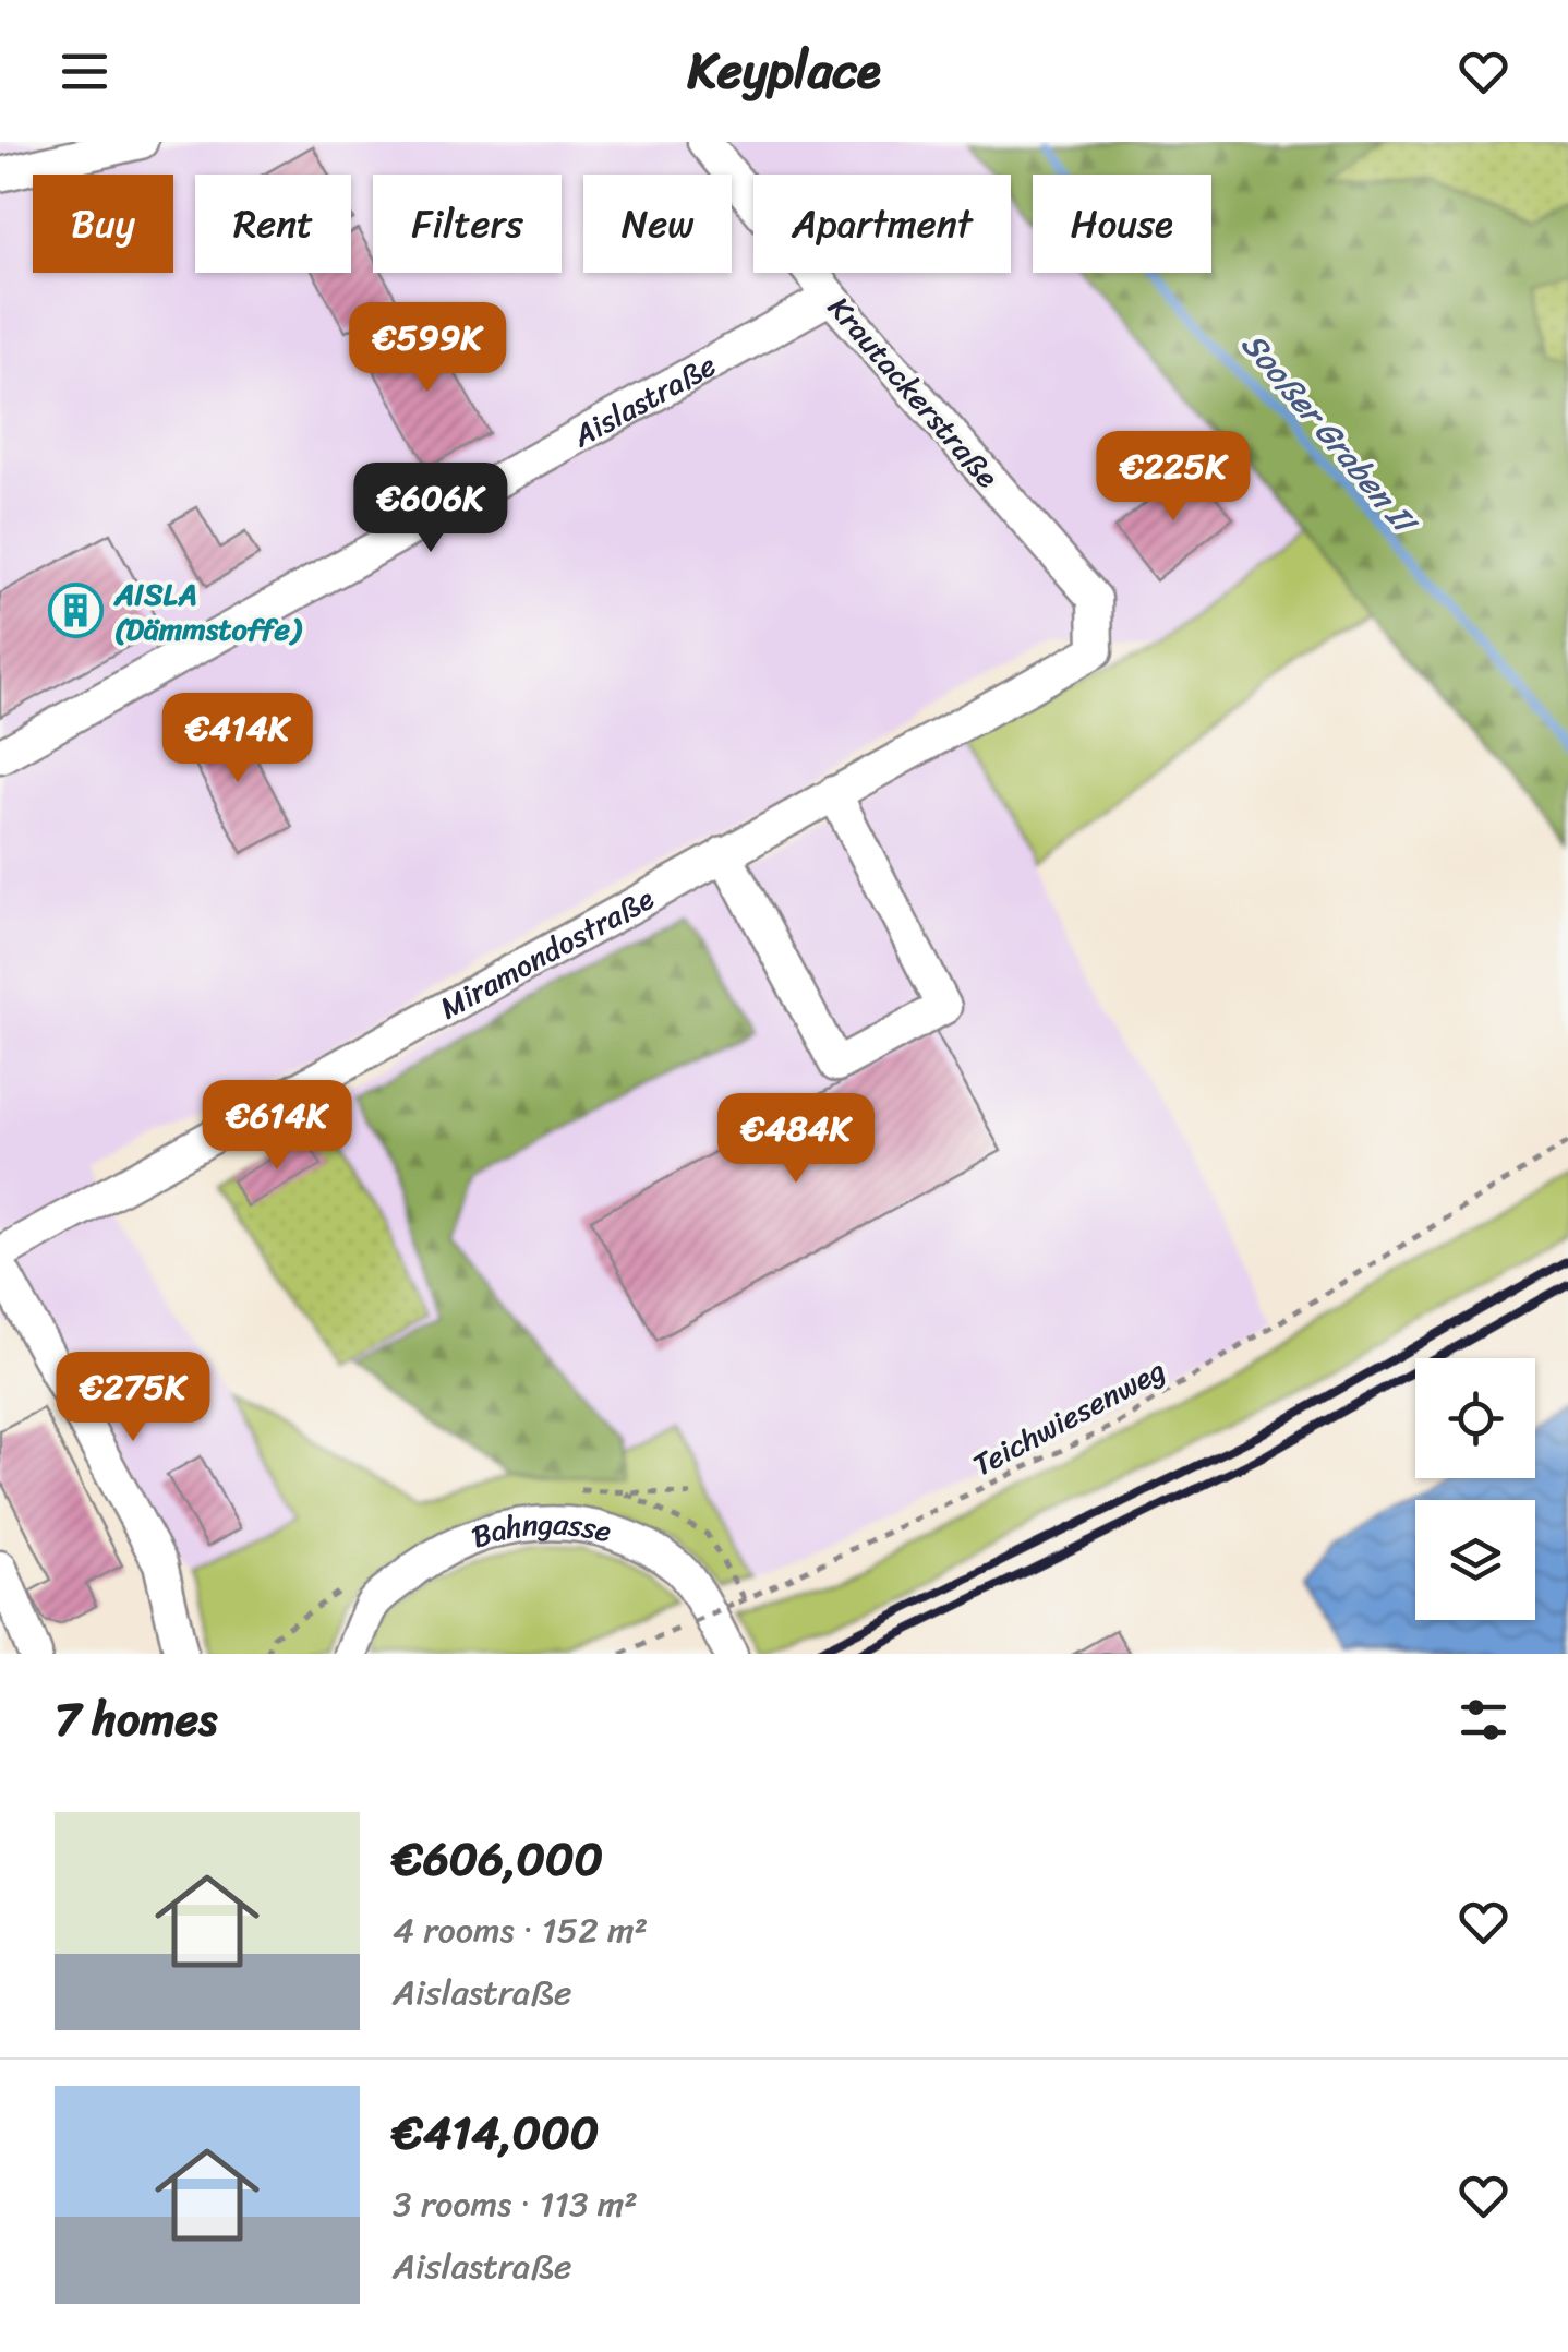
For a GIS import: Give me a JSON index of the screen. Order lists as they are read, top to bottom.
{
  "streets": {
    "street": [
      "Krautackerstraße",
      "Aislastraße",
      "Miramondostraße",
      "Bahngasse"
    ],
    "path": ["Teichwiesenweg"]
  },
  "crossings": [
    ["Krautackerstraße", "Aislastraße"],
    ["Krautackerstraße", "Miramondostraße"]
  ],
  "water": ["Sooßer Graben II"],
  "places": {
    "building": ["AISLA (Dämmstoffe)"]
  },
  "page": {
    "header": "Keyplace",
    "chip": [
      "Buy",
      "Rent",
      "Filters",
      "New",
      "Apartment",
      "House"
    ],
    "price": [
      "€599K",
      "€225K",
      "€606K",
      "€414K",
      "€614K",
      "€484K",
      "€275K"
    ],
    "heading": "7 homes",
    "list": [
      {
        "name": "€606,000",
        "note": "4 rooms · 152 m² · Aislastraße"
      },
      {
        "name": "€414,000",
        "note": "3 rooms · 113 m² · Aislastraße"
      }
    ]
  }
}
